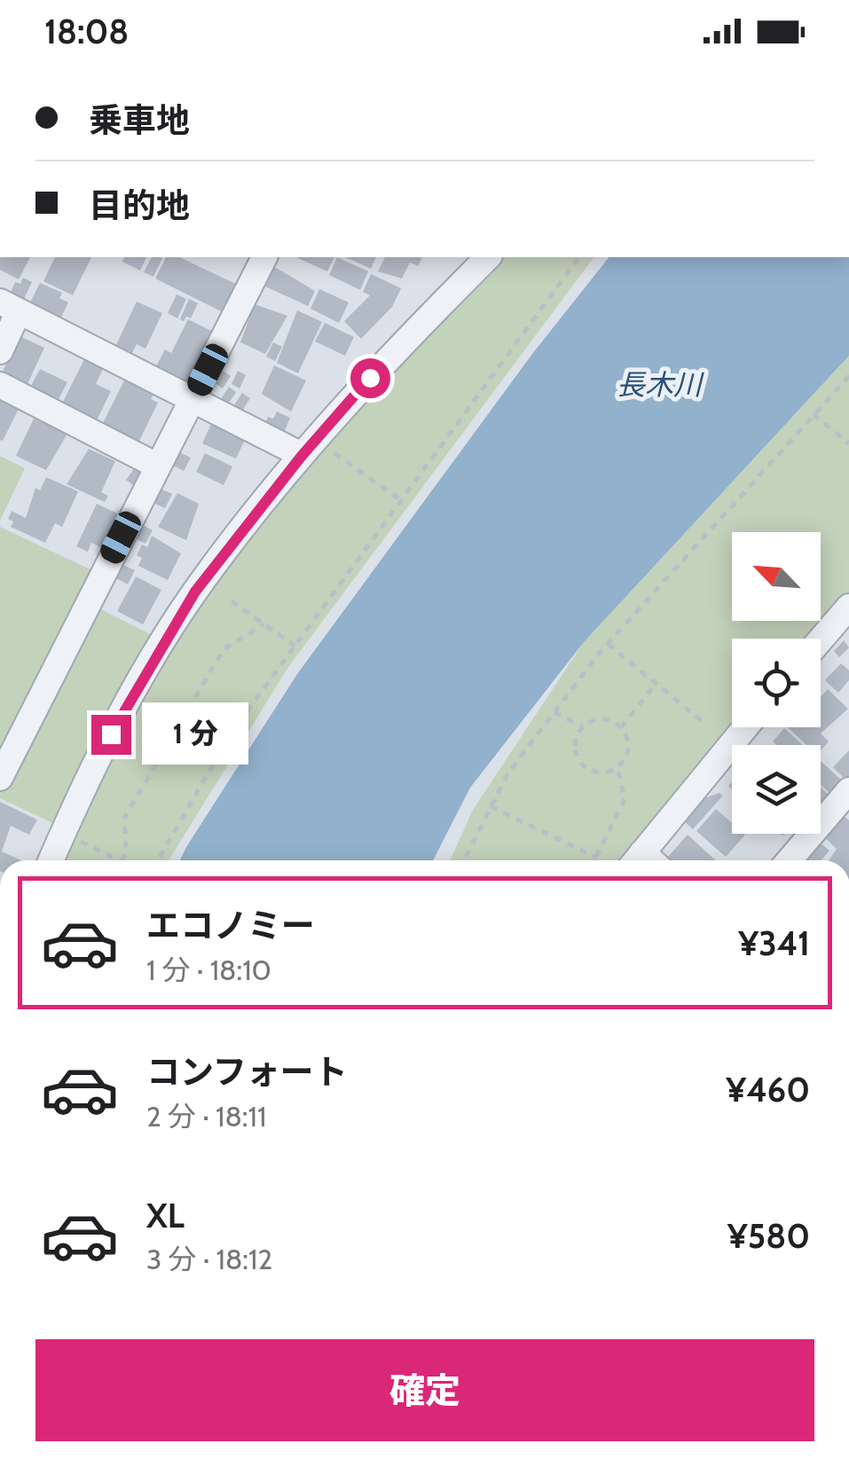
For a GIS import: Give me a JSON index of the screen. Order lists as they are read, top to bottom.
{
  "water": ["長木川"],
  "north": "top left",
  "page": {
    "status": "18:08",
    "banner": ["乗車地", "目的地"],
    "bubble": "1 分",
    "list": [
      {
        "name": "エコノミー",
        "note": "1 分 · 18:10",
        "value": "¥341"
      },
      {
        "name": "コンフォート",
        "note": "2 分 · 18:11",
        "value": "¥460"
      },
      {
        "name": "XL",
        "note": "3 分 · 18:12",
        "value": "¥580"
      }
    ],
    "buttons": "確定"
  }
}
